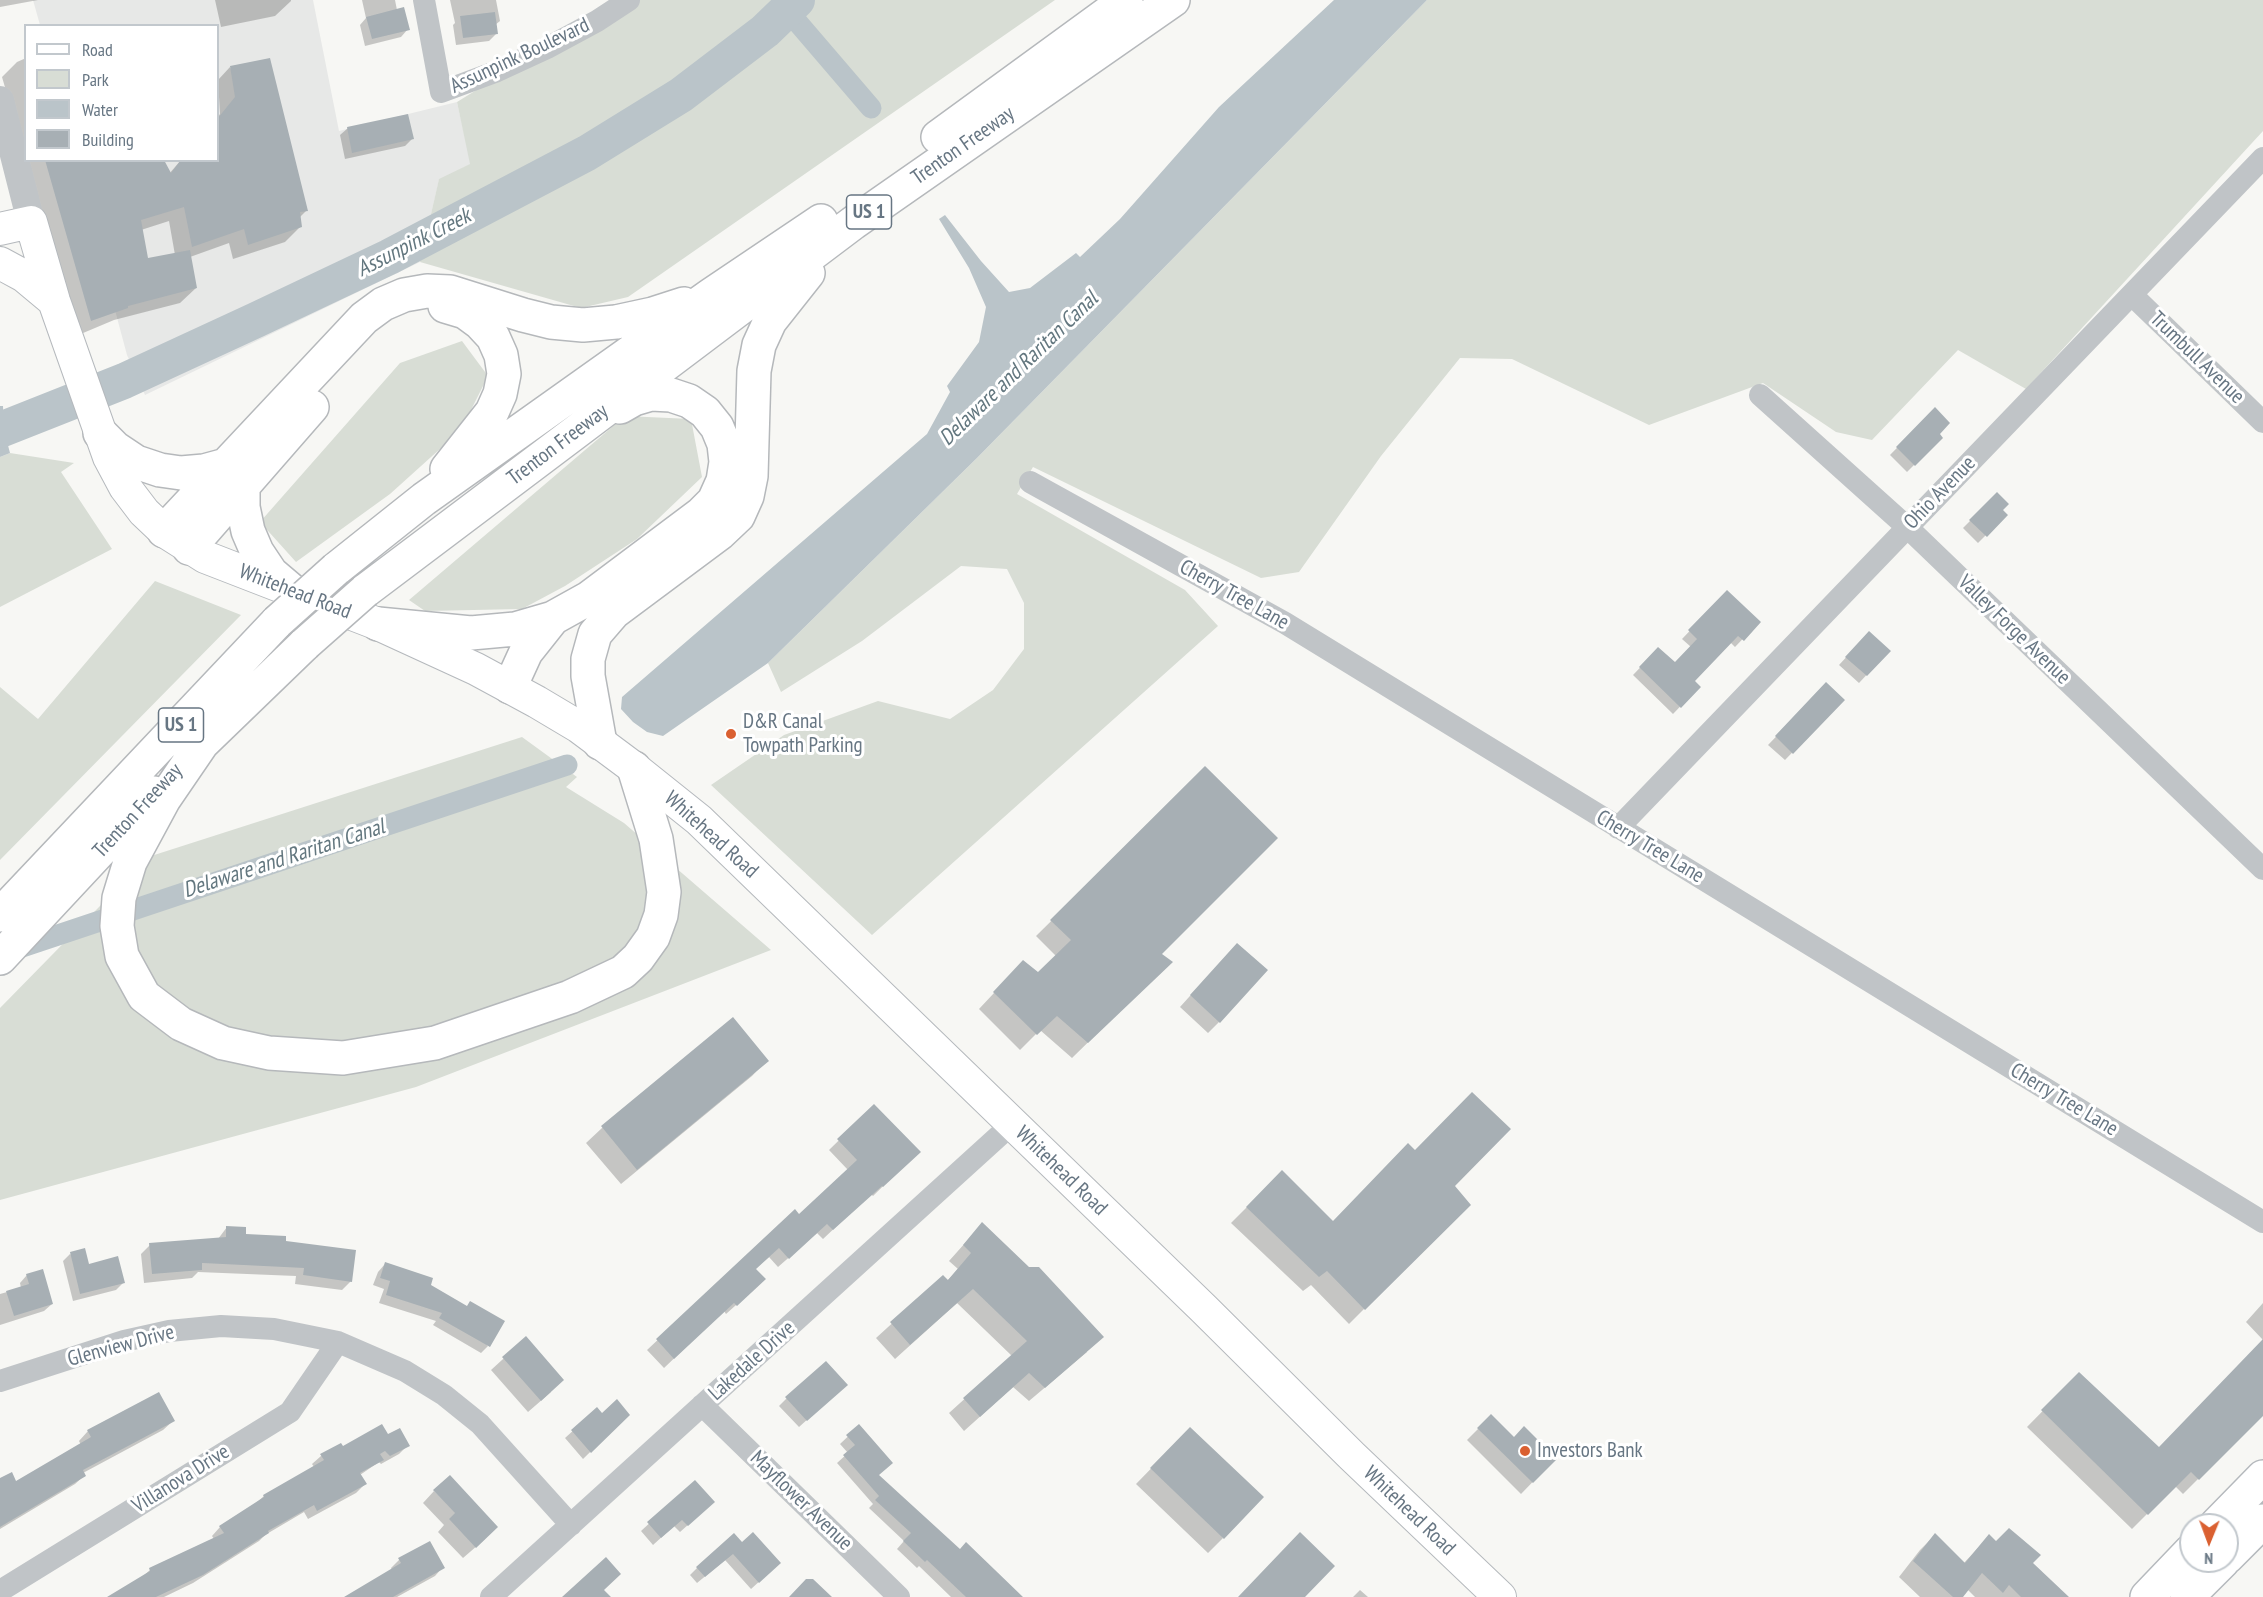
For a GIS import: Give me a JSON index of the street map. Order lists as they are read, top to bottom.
{
  "streets": {
    "main road": ["Trenton Freeway", "US 1", "Whitehead Road"],
    "street": [
      "Assunpink Boulevard",
      "Trumbull Avenue",
      "Ohio Avenue",
      "Cherry Tree Lane",
      "Valley Forge Avenue",
      "Glenview Drive",
      "Lakedale Drive",
      "Villanova Drive",
      "Mayflower Avenue"
    ]
  },
  "crossings": [
    ["Trumbull Avenue", "Ohio Avenue"],
    ["Ohio Avenue", "Cherry Tree Lane"],
    ["Ohio Avenue", "Valley Forge Avenue"],
    ["Whitehead Road", "Lakedale Drive"],
    ["Glenview Drive", "Lakedale Drive"],
    ["Glenview Drive", "Villanova Drive"],
    ["Lakedale Drive", "Mayflower Avenue"]
  ],
  "water": ["Assunpink Creek", "Delaware and Raritan Canal"],
  "places": ["D&R Canal Towpath Parking", "Investors Bank"],
  "legend": [
    "Road",
    "Park",
    "Water",
    "Building"
  ],
  "north": "bottom"
}
